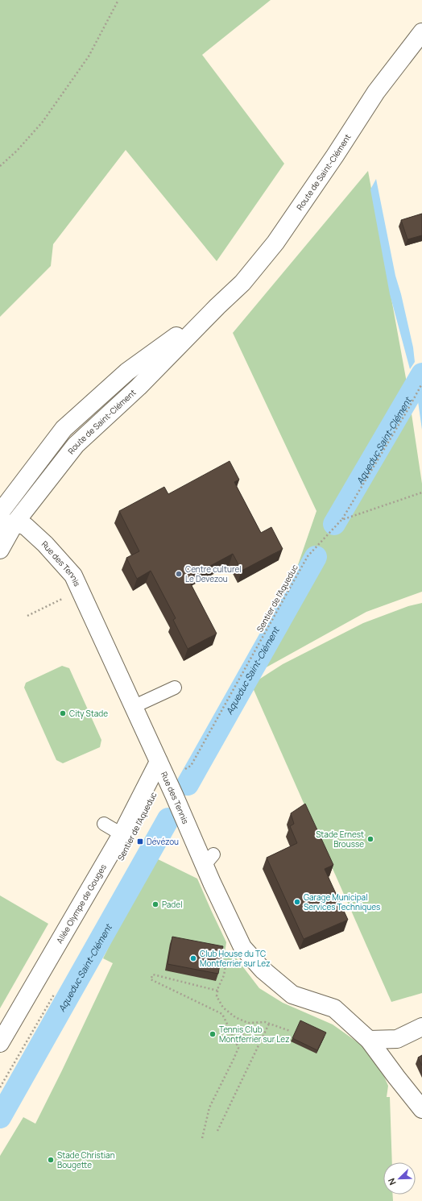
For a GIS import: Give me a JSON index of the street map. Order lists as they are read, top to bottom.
{
  "streets": {
    "street": ["Route de Saint-Clément", "Rue des Tennis", "Allée Olympe de Gouges"],
    "path": ["Sentier de l'Aqueduc"]
  },
  "crossings": [
    ["Route de Saint-Clément", "Rue des Tennis"],
    ["Rue des Tennis", "Sentier de l'Aqueduc"],
    ["Rue des Tennis", "Allée Olympe de Gouges"]
  ],
  "water": ["Aqueduc Saint-Clément"],
  "places": {
    "other": [
      "Centre culturel Le Devezou",
      "City Stade",
      "Stade Ernest Brousse",
      "Garage Municipal Services Techniques",
      "Padel",
      "Club House du TC Montferrier sur Lez",
      "Tennis Club Montferrier sur Lez",
      "Stade Christian Bougette"
    ],
    "transit": ["Dévézou"]
  },
  "north": "bottom left"
}
